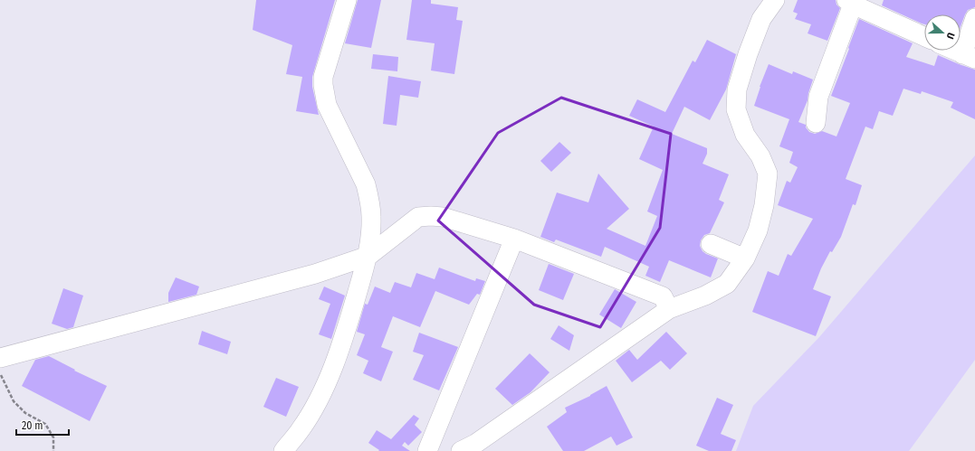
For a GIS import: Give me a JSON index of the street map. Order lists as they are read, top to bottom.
{
  "scale_bar": "20 m",
  "north": "right"
}
